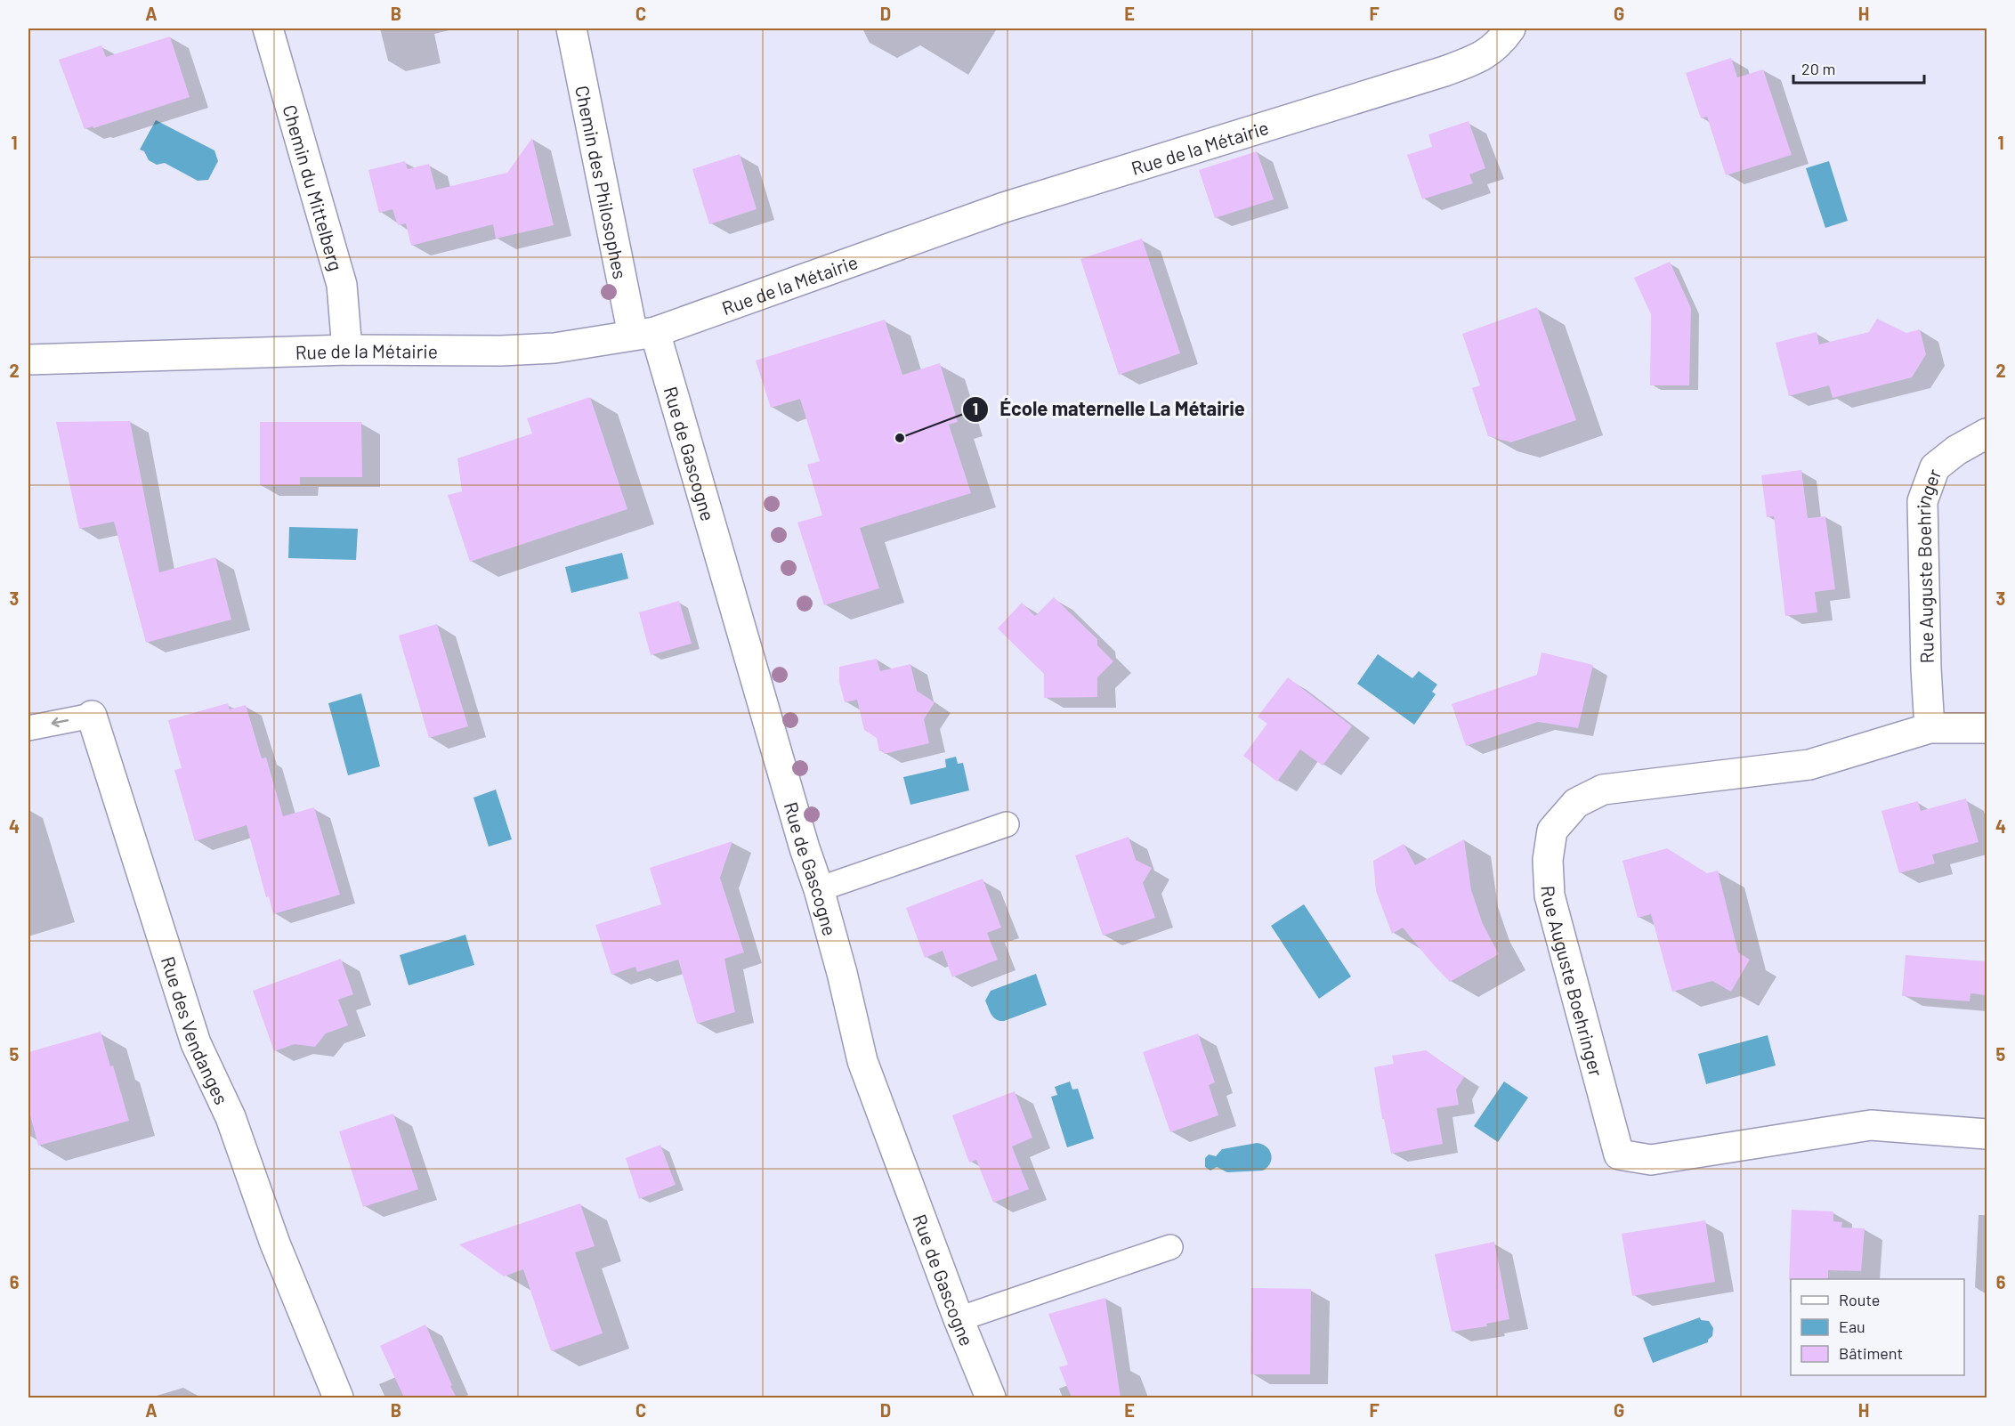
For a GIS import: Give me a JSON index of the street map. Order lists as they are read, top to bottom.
{
  "streets": {
    "street": [
      "Rue de la Métairie",
      "Chemin des Philosophes",
      "Chemin du Mittelberg",
      "Rue de Gascogne",
      "Rue Auguste Boehringer",
      "Rue des Vendanges"
    ]
  },
  "crossings": [
    ["Rue de la Métairie", "Chemin des Philosophes"],
    ["Rue de la Métairie", "Chemin du Mittelberg"],
    ["Rue de la Métairie", "Rue de Gascogne"],
    ["Chemin des Philosophes", "Rue de Gascogne"]
  ],
  "places": ["École maternelle La Métairie"],
  "legend": ["Route", "Eau", "Bâtiment"],
  "scale_bar": "20 m",
  "grid": {
    "columns": [
      "A",
      "B",
      "C",
      "D",
      "E",
      "F",
      "G",
      "H"
    ],
    "rows": [
      "1",
      "2",
      "3",
      "4",
      "5",
      "6"
    ]
  }
}
